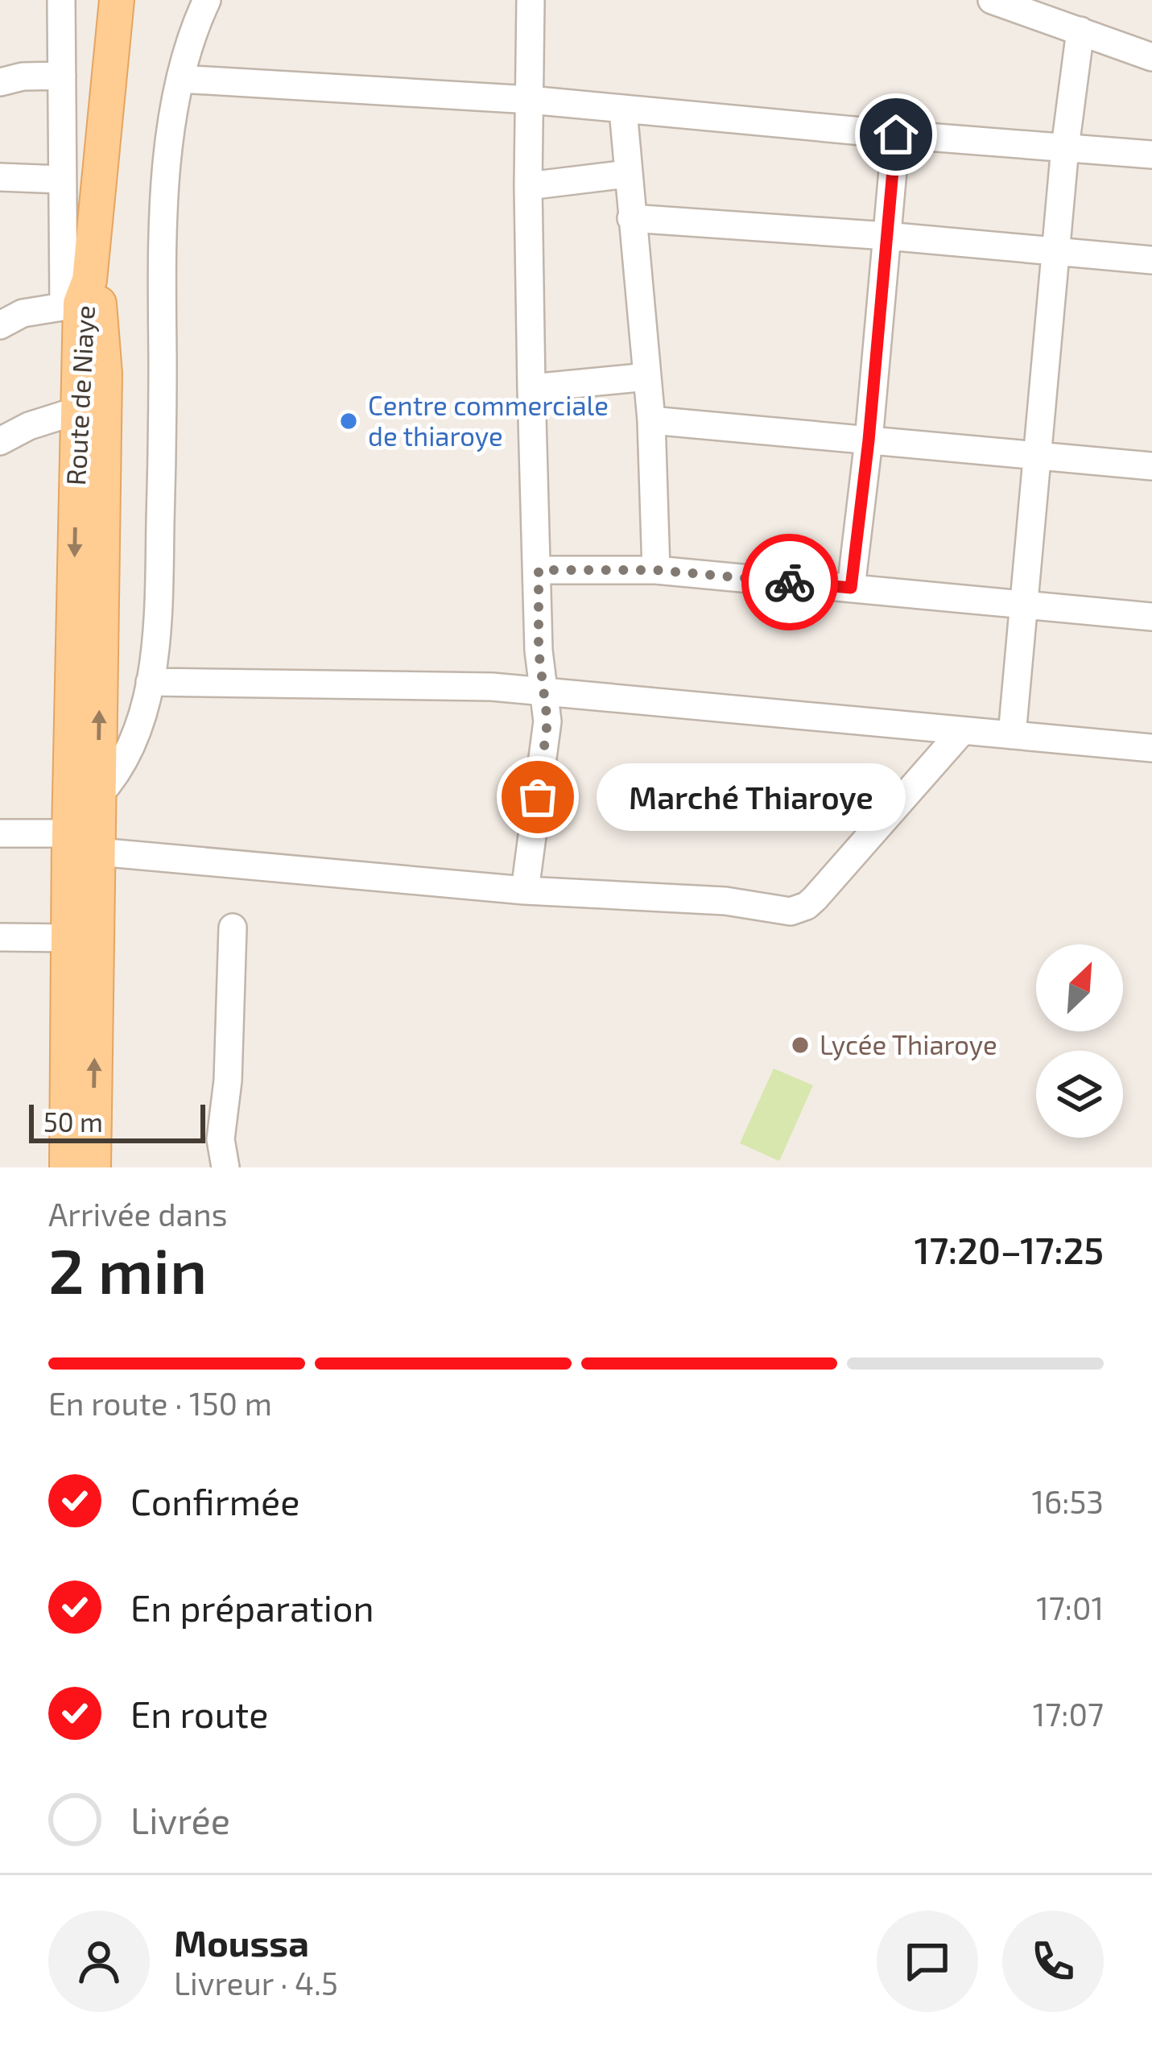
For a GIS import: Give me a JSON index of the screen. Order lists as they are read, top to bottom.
{
  "streets": {
    "main road": ["Route de Niaye"]
  },
  "places": ["Centre commerciale de thiaroye", "Marché Thiaroye", "Lycée Thiaroye"],
  "scale_bar": "50 m",
  "north": "top right",
  "page": {
    "bubble": "Marché Thiaroye",
    "scale": "50 m",
    "heading": ["2 min", "Arrivée dans", "17:20–17:25"],
    "panel": ["Moussa", "Livreur · 4.5"],
    "bar": "En route · 150 m",
    "list": [
      ["Confirmée", "16:53"],
      ["En préparation", "17:01"],
      ["En route", "17:07"],
      "Livrée"
    ]
  }
}
